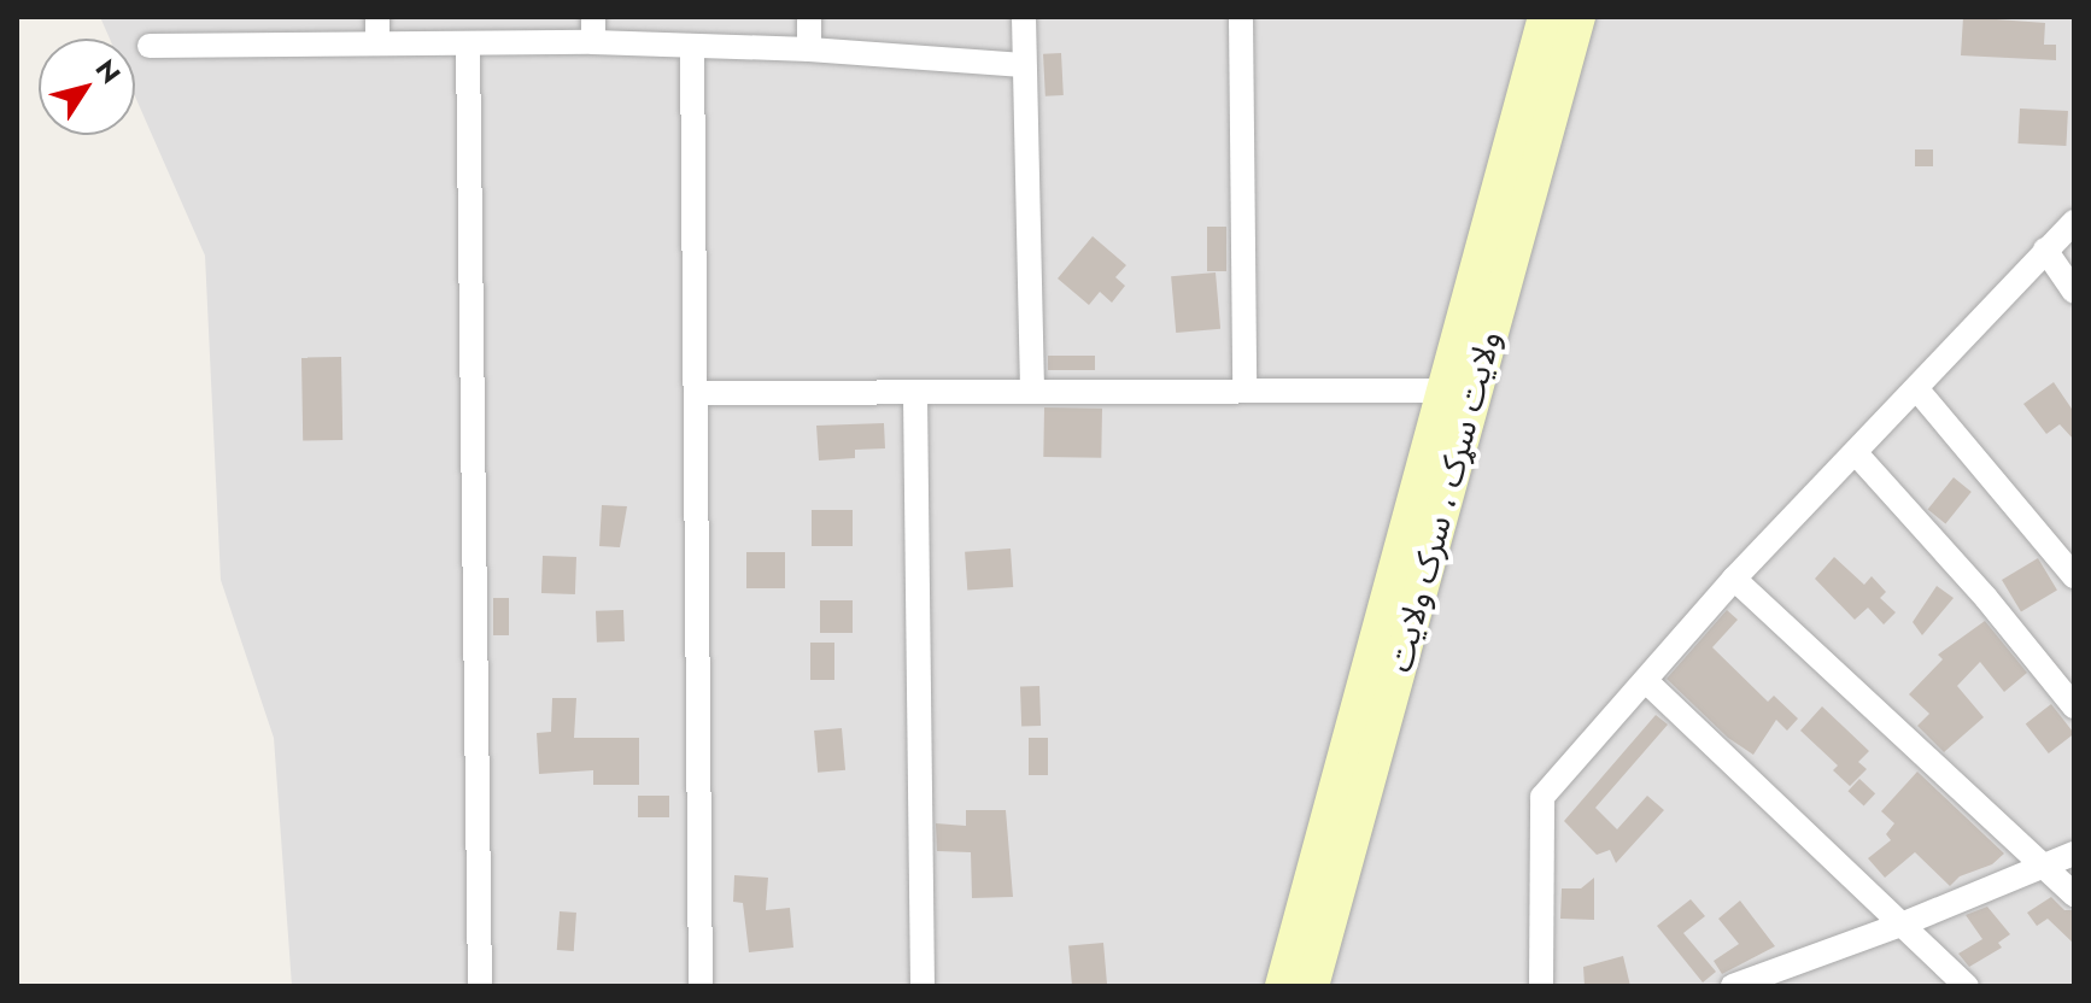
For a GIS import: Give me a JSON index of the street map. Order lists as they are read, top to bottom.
{
  "streets": {
    "main road": ["ولایت سړک ، سرک ولایت"]
  },
  "north": "top right"
}
